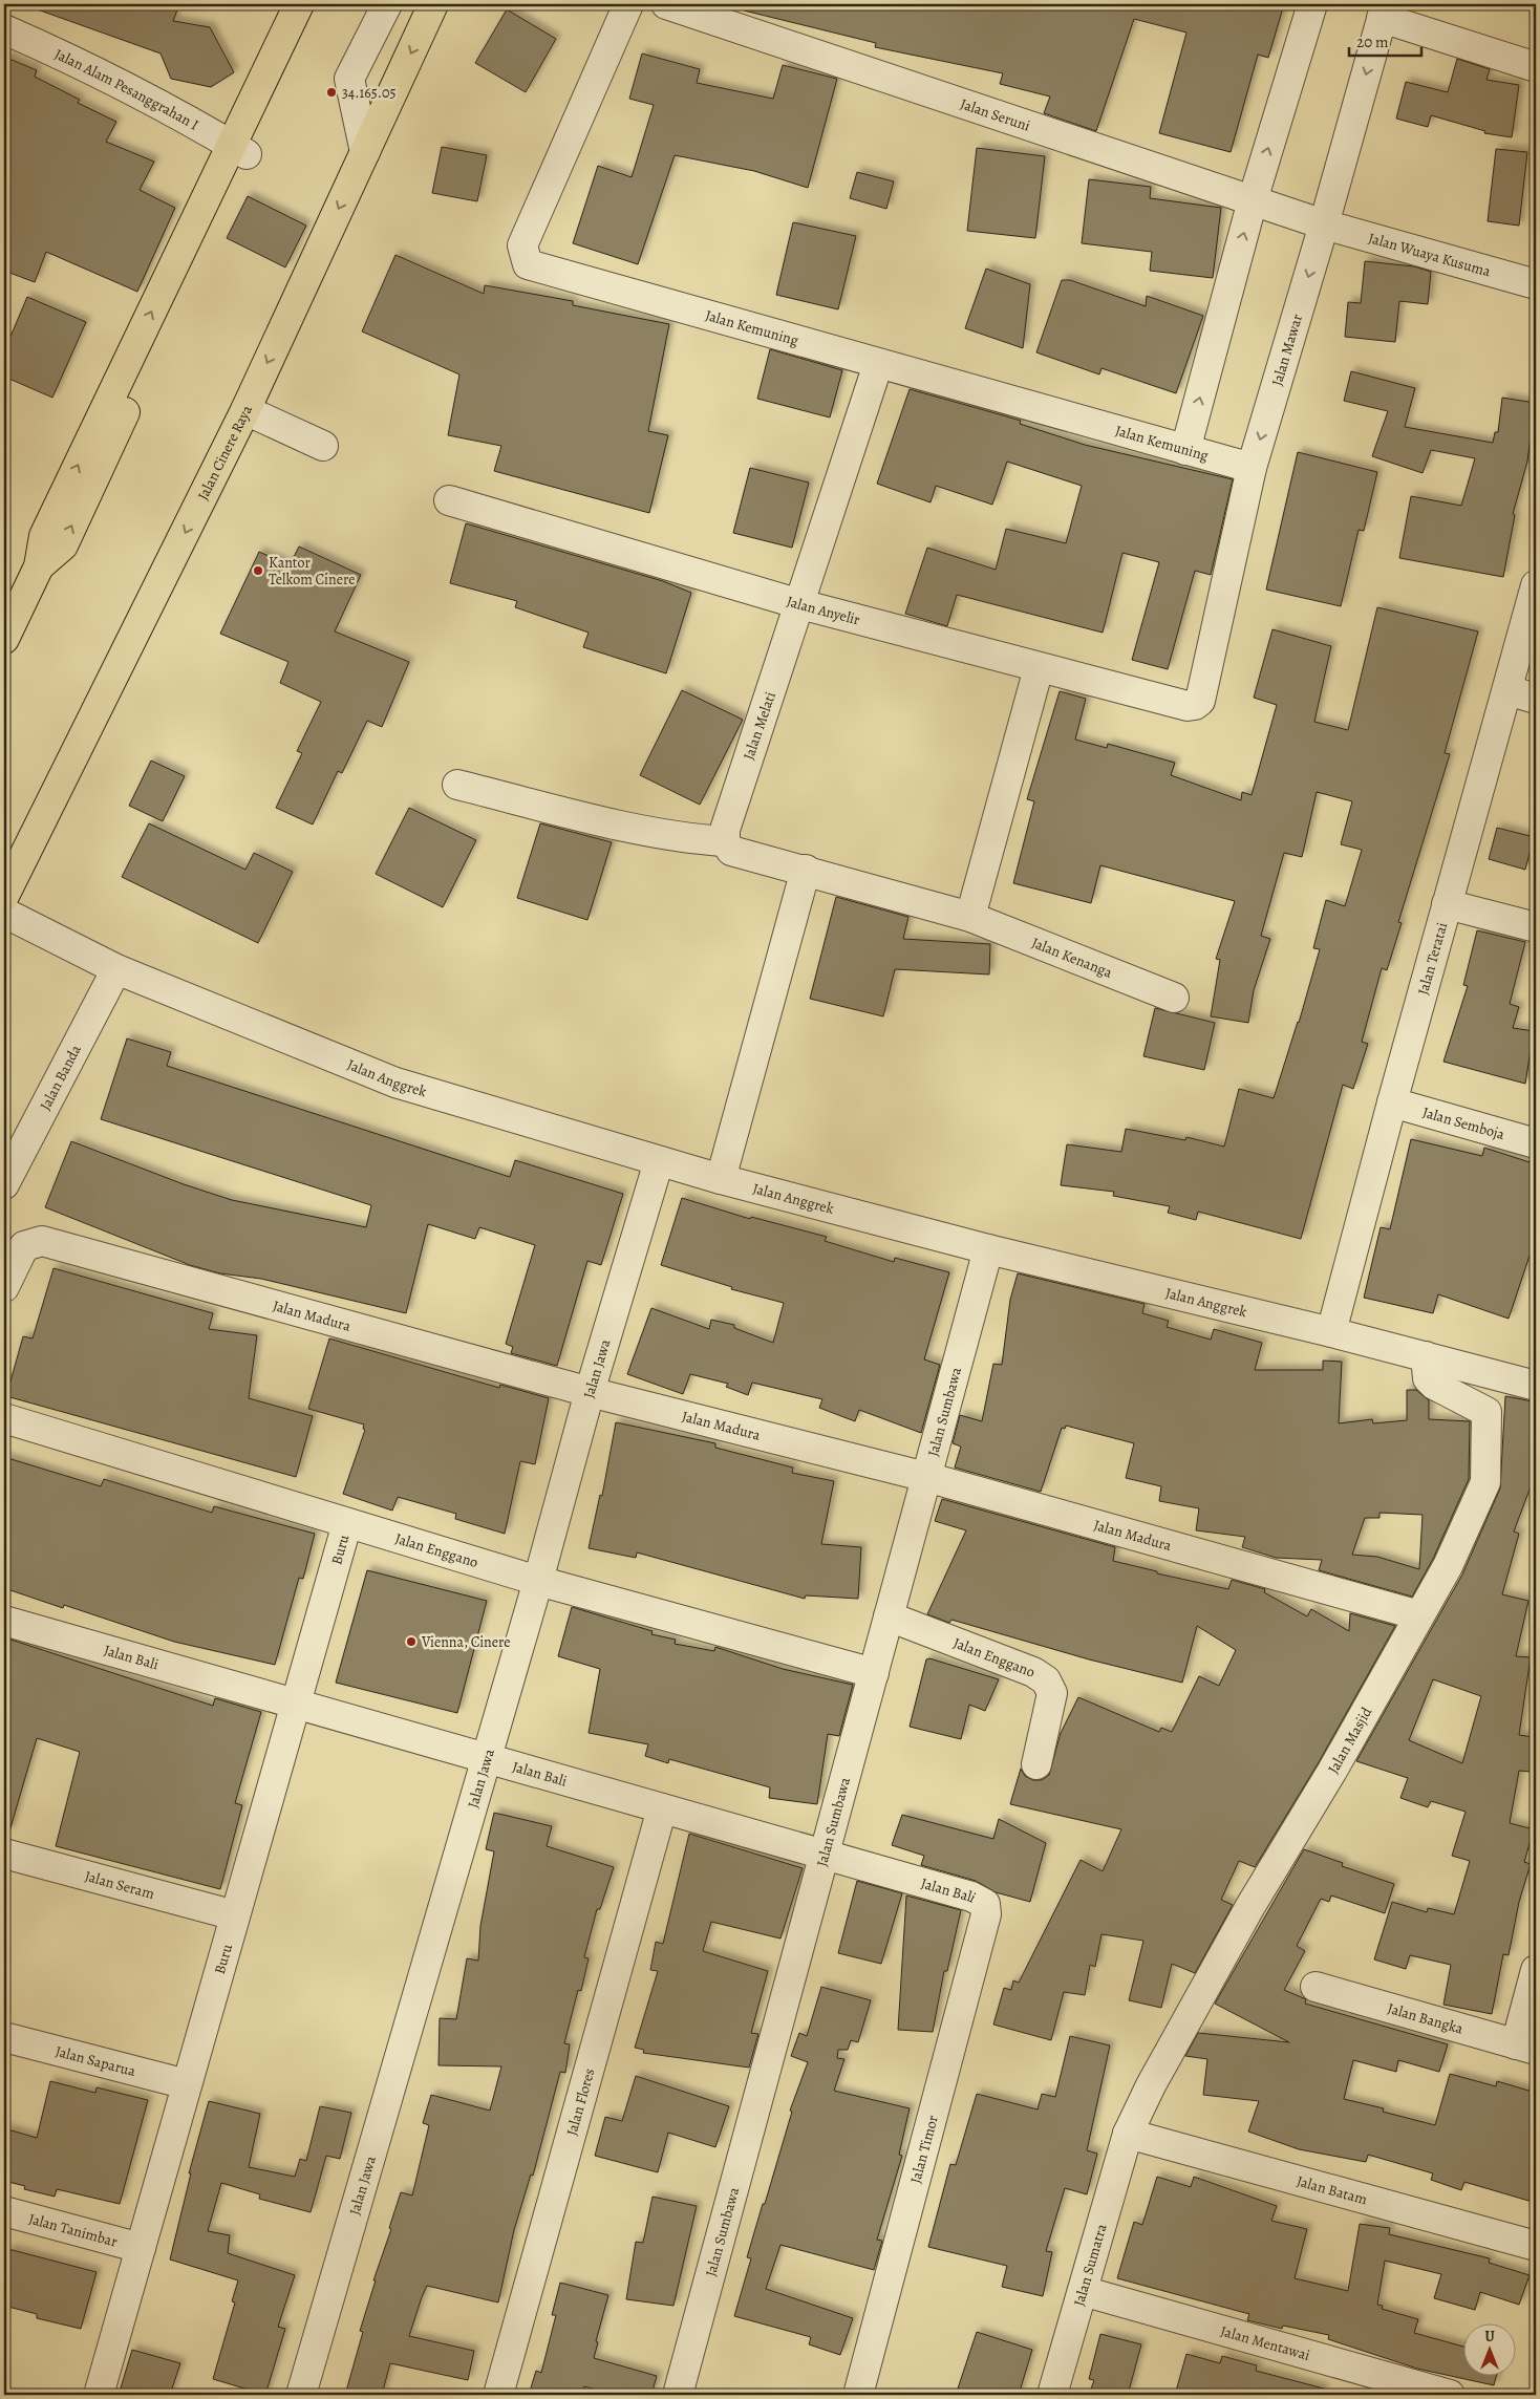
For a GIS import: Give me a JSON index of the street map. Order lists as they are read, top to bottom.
{
  "streets": {
    "main road": ["Jalan Cinere Raya"],
    "street": [
      "Jalan Alam Pesanggrahan I",
      "Jalan Seruni",
      "Jalan Wuaya Kusuma",
      "Jalan Kemuning",
      "Jalan Mawar",
      "Jalan Anyelir",
      "Jalan Melati",
      "Jalan Kenanga",
      "Jalan Teratai",
      "Jalan Banda",
      "Jalan Anggrek",
      "Jalan Semboja",
      "Jalan Madura",
      "Jalan Jawa",
      "Jalan Sumbawa",
      "Buru",
      "Jalan Enggano",
      "Jalan Bali",
      "Jalan Masjid",
      "Jalan Seram",
      "Jalan Bangka",
      "Jalan Saparua",
      "Jalan Flores",
      "Jalan Timor",
      "Jalan Batam",
      "Jalan Tanimbar",
      "Jalan Sumatra",
      "Jalan Mentawai"
    ]
  },
  "crossings": [
    ["Jalan Seruni", "Jalan Wuaya Kusuma"],
    ["Jalan Seruni", "Jalan Mawar"],
    ["Jalan Wuaya Kusuma", "Jalan Mawar"],
    ["Jalan Kemuning", "Jalan Mawar"],
    ["Jalan Kemuning", "Jalan Melati"],
    ["Jalan Mawar", "Jalan Anyelir"],
    ["Jalan Cinere Raya", "Jalan Anggrek"],
    ["Jalan Anyelir", "Jalan Melati"],
    ["Jalan Teratai", "Jalan Anggrek"],
    ["Jalan Teratai", "Jalan Semboja"],
    ["Jalan Banda", "Jalan Anggrek"],
    ["Jalan Anggrek", "Jalan Jawa"],
    ["Jalan Anggrek", "Jalan Sumbawa"],
    ["Jalan Anggrek", "Jalan Masjid"],
    ["Jalan Madura", "Jalan Jawa"],
    ["Jalan Madura", "Jalan Sumbawa"],
    ["Jalan Madura", "Jalan Masjid"],
    ["Jalan Jawa", "Jalan Enggano"],
    ["Jalan Jawa", "Jalan Bali"],
    ["Jalan Sumbawa", "Jalan Enggano"],
    ["Jalan Sumbawa", "Jalan Bali"],
    ["Buru", "Jalan Enggano"],
    ["Buru", "Jalan Bali"],
    ["Buru", "Jalan Seram"],
    ["Buru", "Jalan Saparua"],
    ["Buru", "Jalan Tanimbar"],
    ["Jalan Bali", "Jalan Flores"],
    ["Jalan Bali", "Jalan Timor"],
    ["Jalan Masjid", "Jalan Batam"],
    ["Jalan Masjid", "Jalan Sumatra"],
    ["Jalan Batam", "Jalan Sumatra"],
    ["Jalan Sumatra", "Jalan Mentawai"]
  ],
  "places": ["34.165.05", "Kantor Telkom Cinere", "Vienna, Cinere"],
  "scale_bar": "20 m",
  "north": "top"
}
